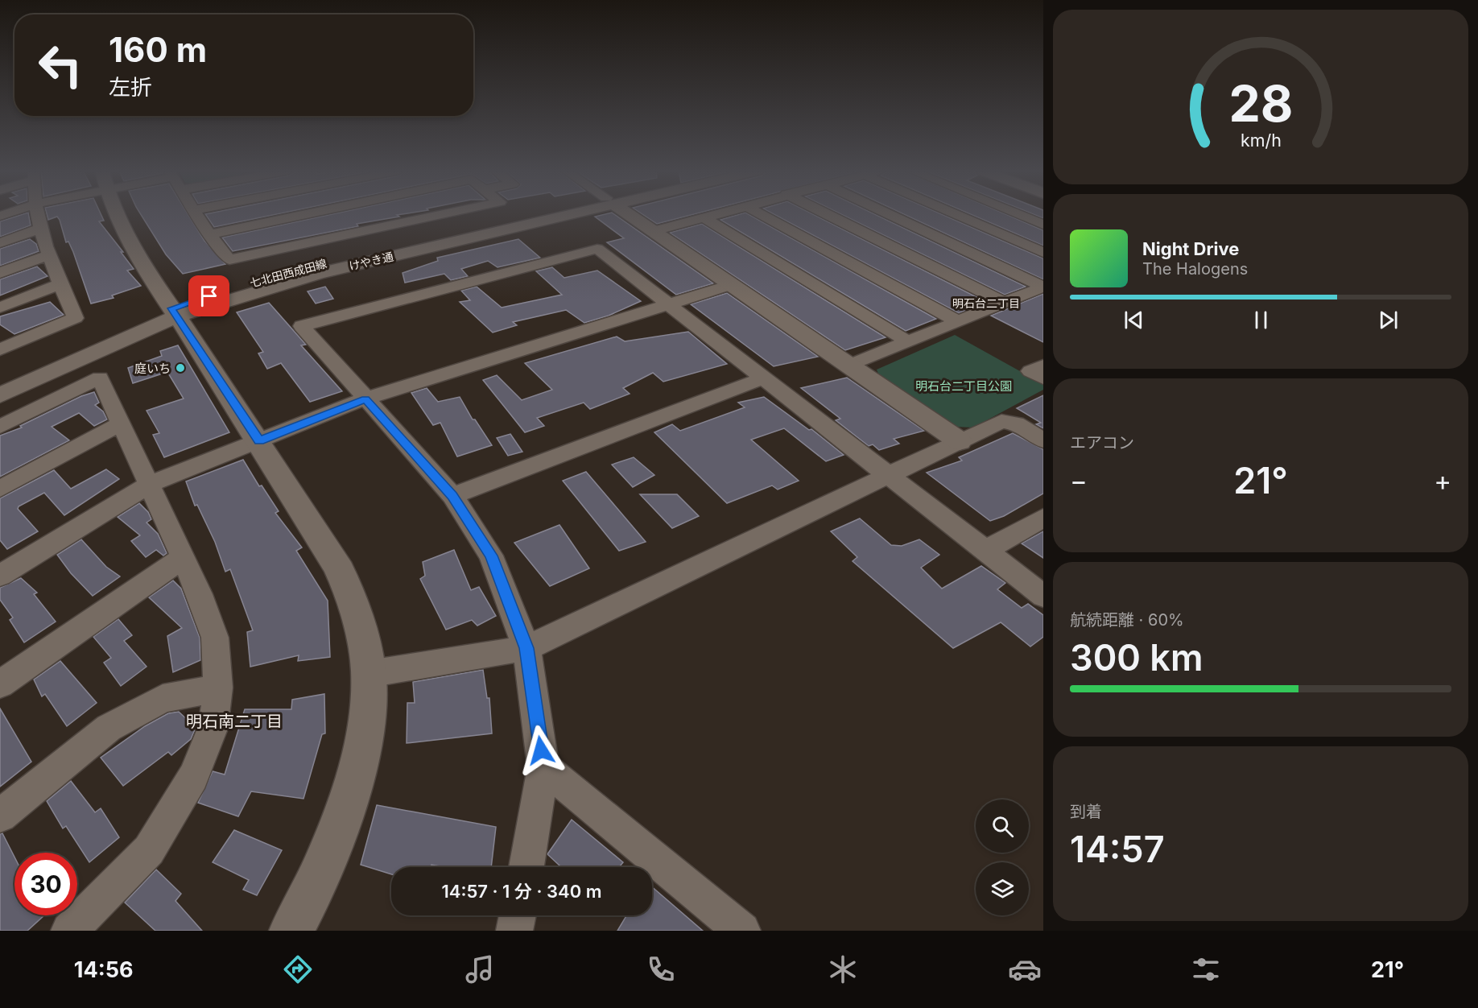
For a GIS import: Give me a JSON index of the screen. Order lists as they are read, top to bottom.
{
  "streets": {
    "street": ["けやき通"]
  },
  "districts": ["明石台二丁目", "明石南二丁目"],
  "parks": ["明石台二丁目公園"],
  "places": ["庭いち"],
  "page": {
    "turn": ["160 m", "左折"],
    "song": ["Night Drive", "The Halogens"],
    "tile": [
      "エアコン",
      ["航続距離 · 60%", "300 km"],
      ["到着", "14:57"]
    ],
    "heat": ["−", "21°", "+"],
    "limit": "30",
    "trip": "14:57 · 1 分 · 340 m",
    "tabs": ["14:56", "21°"],
    "gauge": ["28", "km/h"]
  }
}
